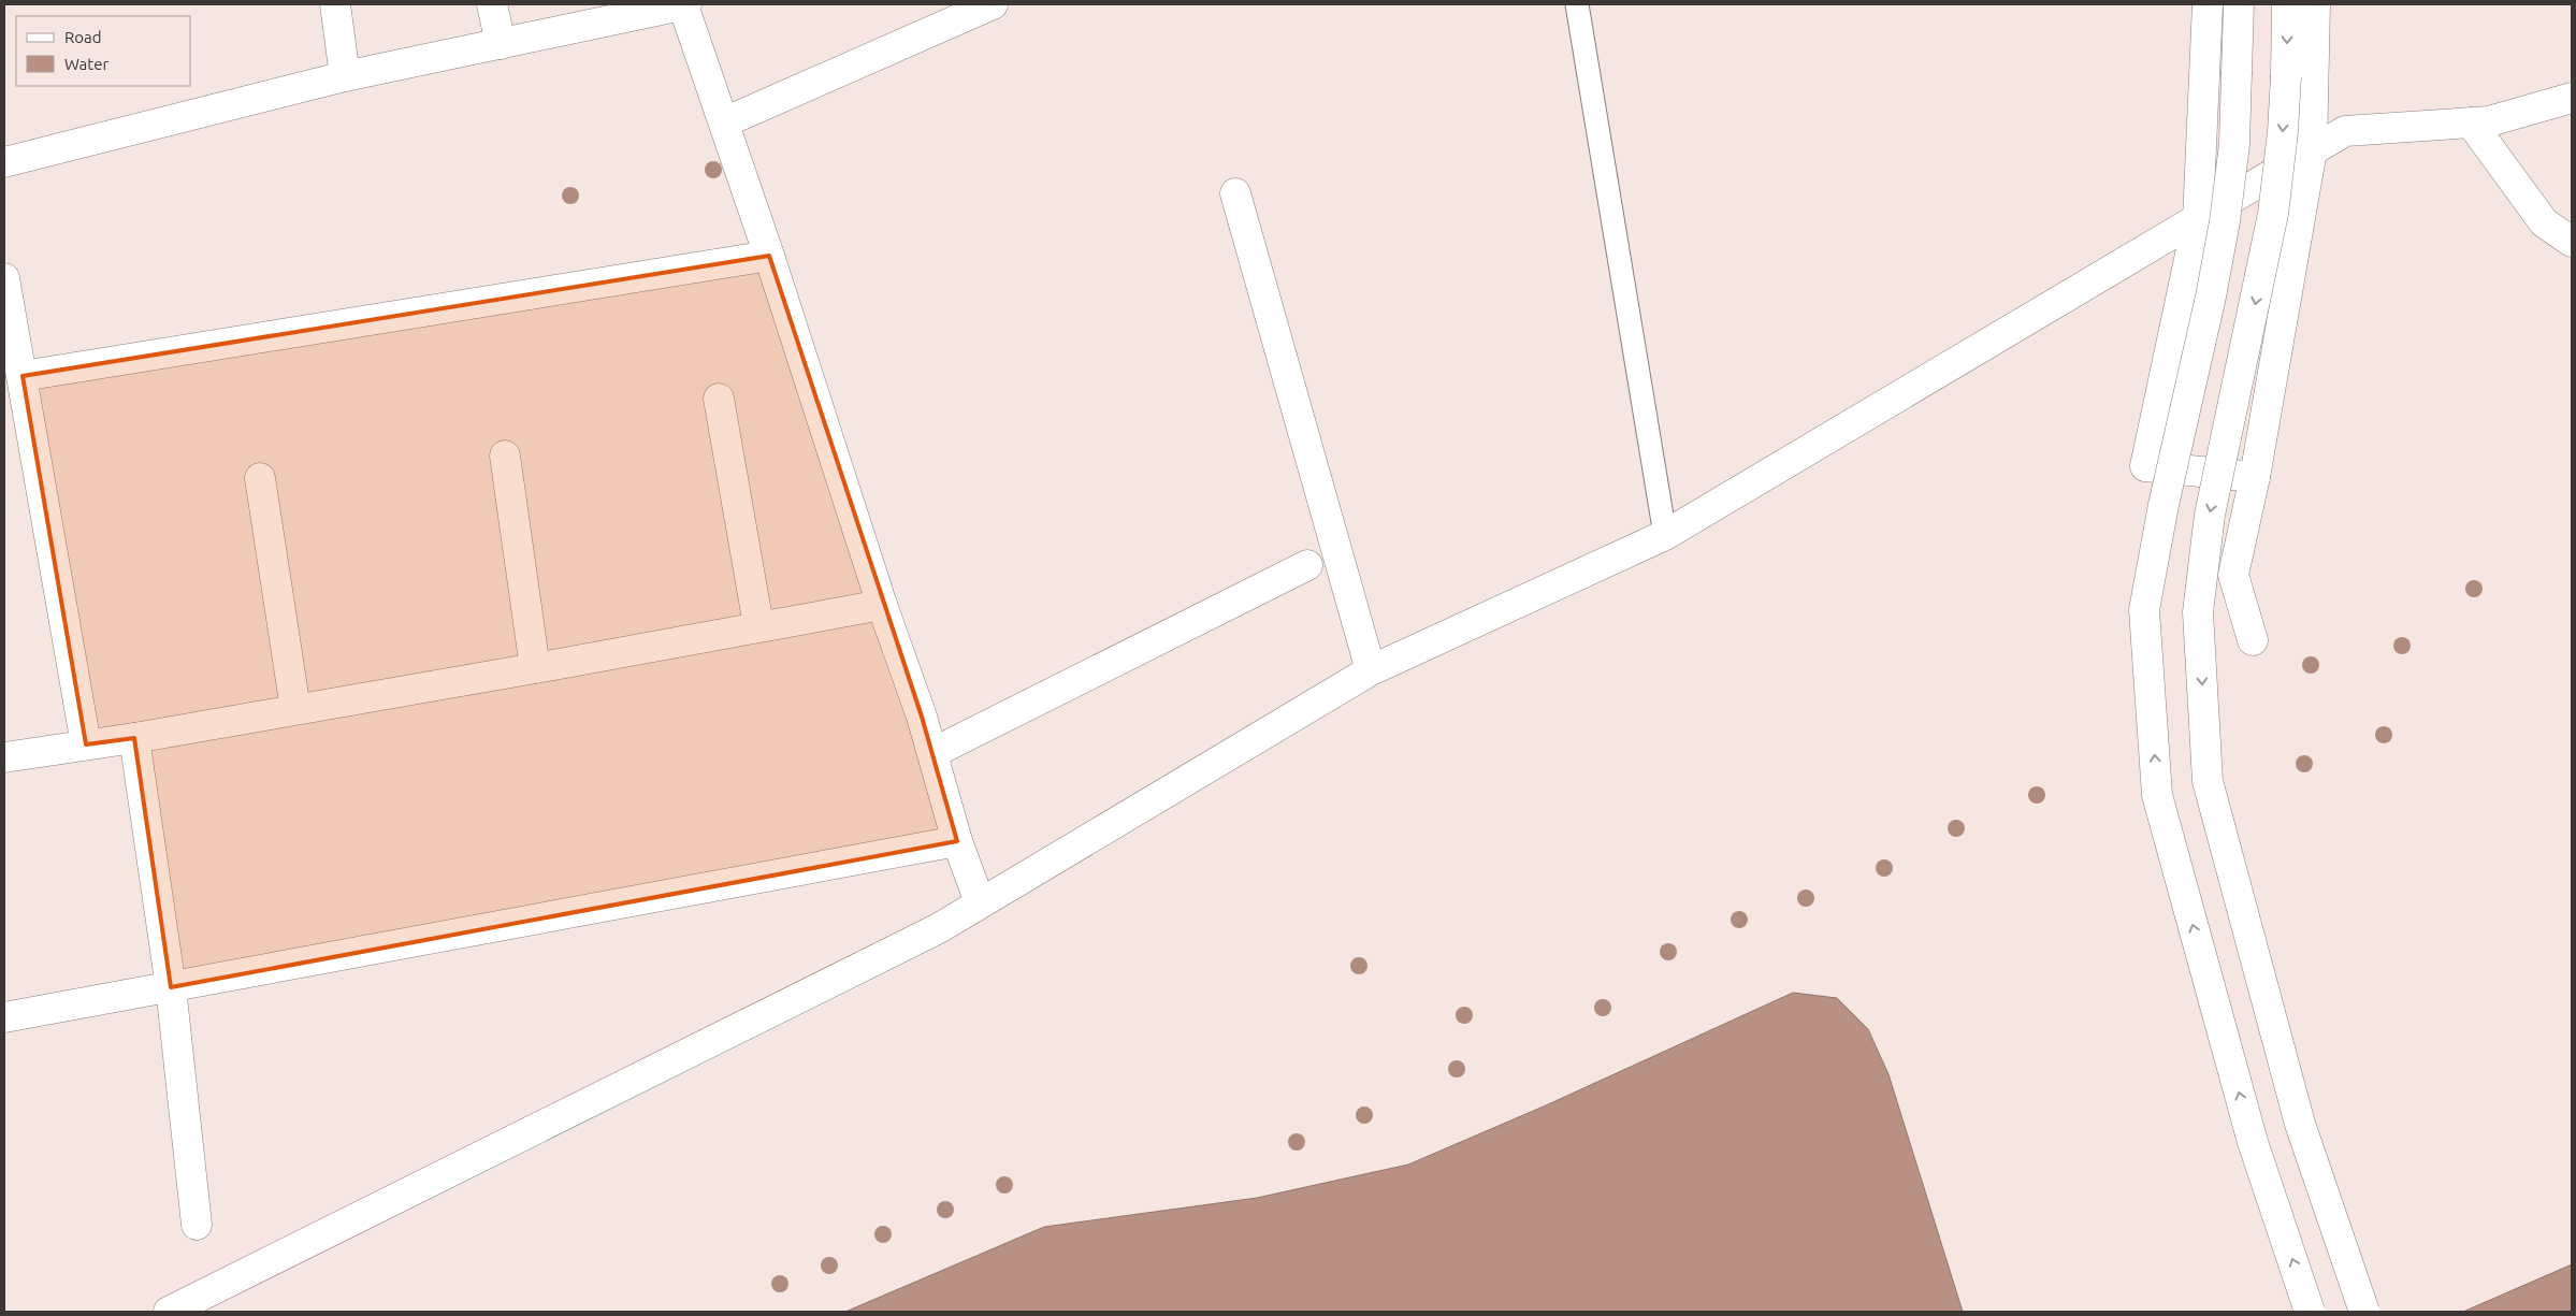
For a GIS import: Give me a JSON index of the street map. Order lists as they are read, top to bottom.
{
  "legend": ["Road", "Water"]
}
